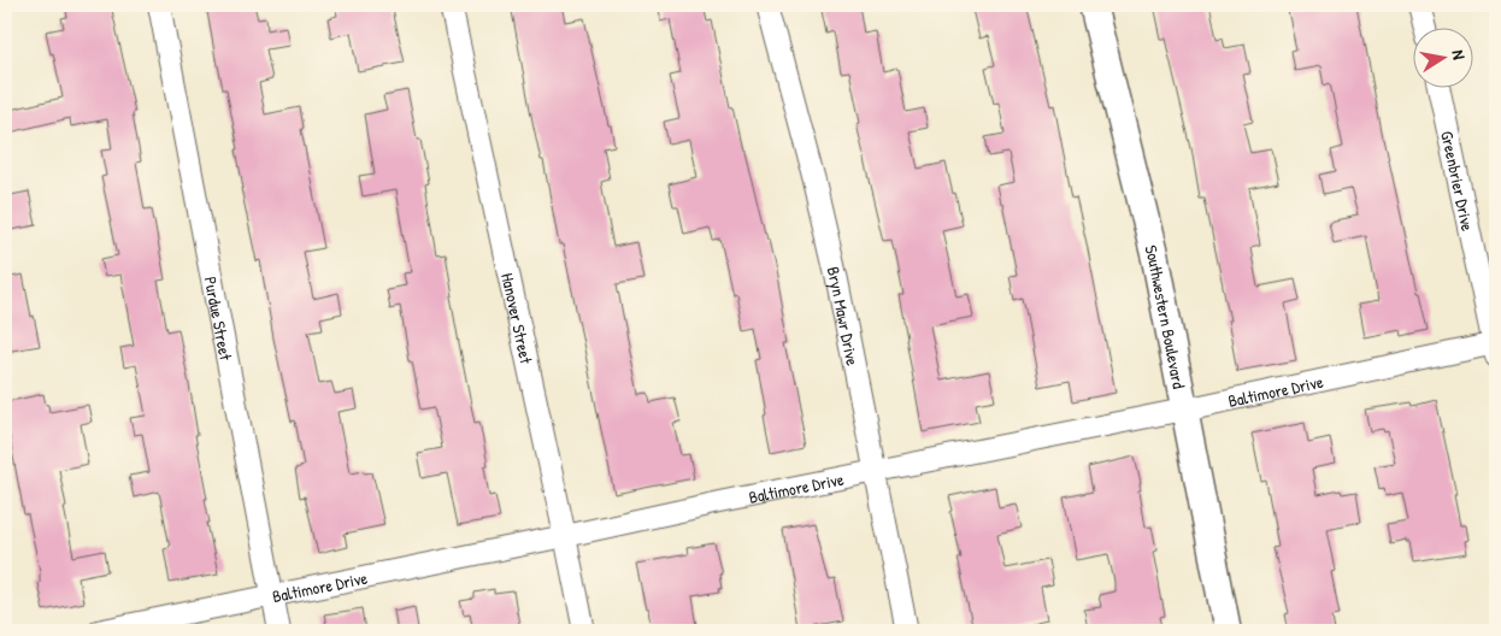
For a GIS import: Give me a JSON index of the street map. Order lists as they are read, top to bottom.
{
  "streets": {
    "street": [
      "Greenbrier Drive",
      "Bryn Mawr Drive",
      "Southwestern Boulevard",
      "Purdue Street",
      "Hanover Street",
      "Baltimore Drive"
    ]
  },
  "crossings": [
    ["Greenbrier Drive", "Baltimore Drive"],
    ["Bryn Mawr Drive", "Baltimore Drive"],
    ["Southwestern Boulevard", "Baltimore Drive"],
    ["Purdue Street", "Baltimore Drive"],
    ["Hanover Street", "Baltimore Drive"]
  ],
  "north": "right"
}
